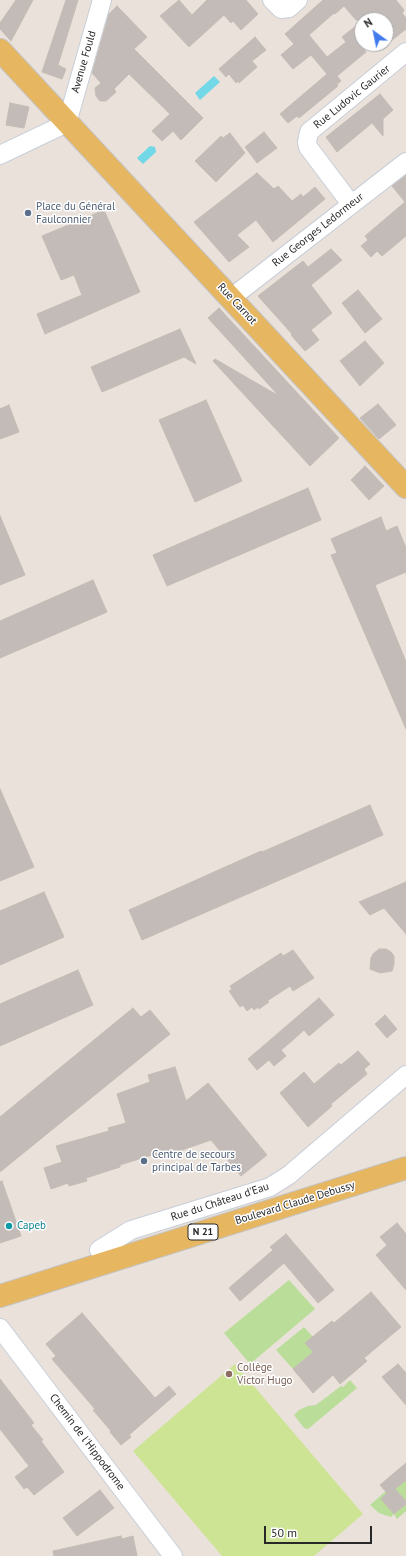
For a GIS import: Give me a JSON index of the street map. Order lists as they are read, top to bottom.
{
  "streets": {
    "main road": ["Rue Carnot", "Boulevard Claude Debussy", "N 21"],
    "street": [
      "Avenue Fould",
      "Rue Ludovic Gaurier",
      "Rue Georges Ledormeur",
      "Rue du Château d'Eau",
      "Chemin de l'Hippodrome"
    ]
  },
  "crossings": [
    ["Avenue Fould", "Rue Carnot"],
    ["Rue Ludovic Gaurier", "Rue Georges Ledormeur"],
    ["Rue Georges Ledormeur", "Rue Carnot"],
    ["Rue du Château d'Eau", "Boulevard Claude Debussy"]
  ],
  "places": [
    "Place du Général Faulconnier",
    "Centre de secours principal de Tarbes",
    "Capeb",
    "Collège Victor Hugo"
  ],
  "scale_bar": "50 m",
  "north": "top left"
}
